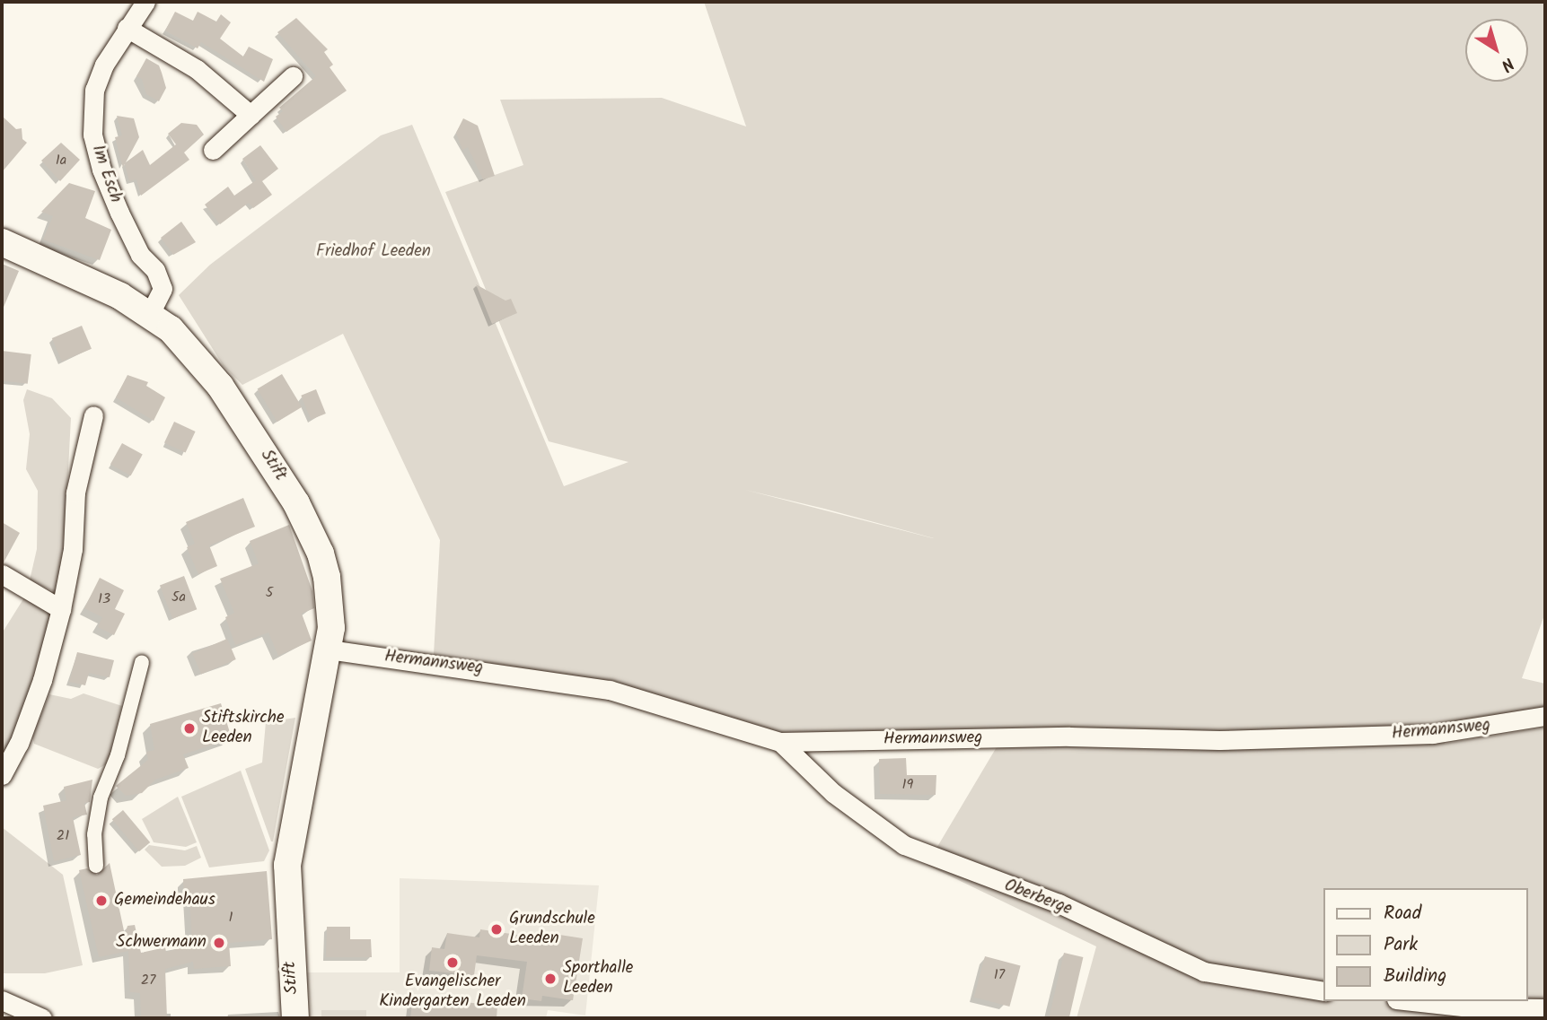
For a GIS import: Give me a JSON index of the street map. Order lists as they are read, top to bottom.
{
  "streets": {
    "main road": ["Stift"],
    "street": ["Im Esch", "Hermannsweg", "Oberberge"]
  },
  "crossings": [
    ["Im Esch", "Stift"],
    ["Stift", "Hermannsweg"],
    ["Hermannsweg", "Oberberge"]
  ],
  "parks": ["Friedhof Leeden"],
  "places": [
    "Stiftskirche Leeden",
    "Gemeindehaus",
    "Grundschule Leeden",
    "Schwermann",
    "Evangelischer Kindergarten Leeden",
    "Sporthalle Leeden"
  ],
  "house_numbers": [
    "1a",
    "5",
    "5a",
    "13",
    "19",
    "21",
    "1",
    "17",
    "27"
  ],
  "legend": ["Road", "Park", "Building"],
  "north": "bottom right"
}
